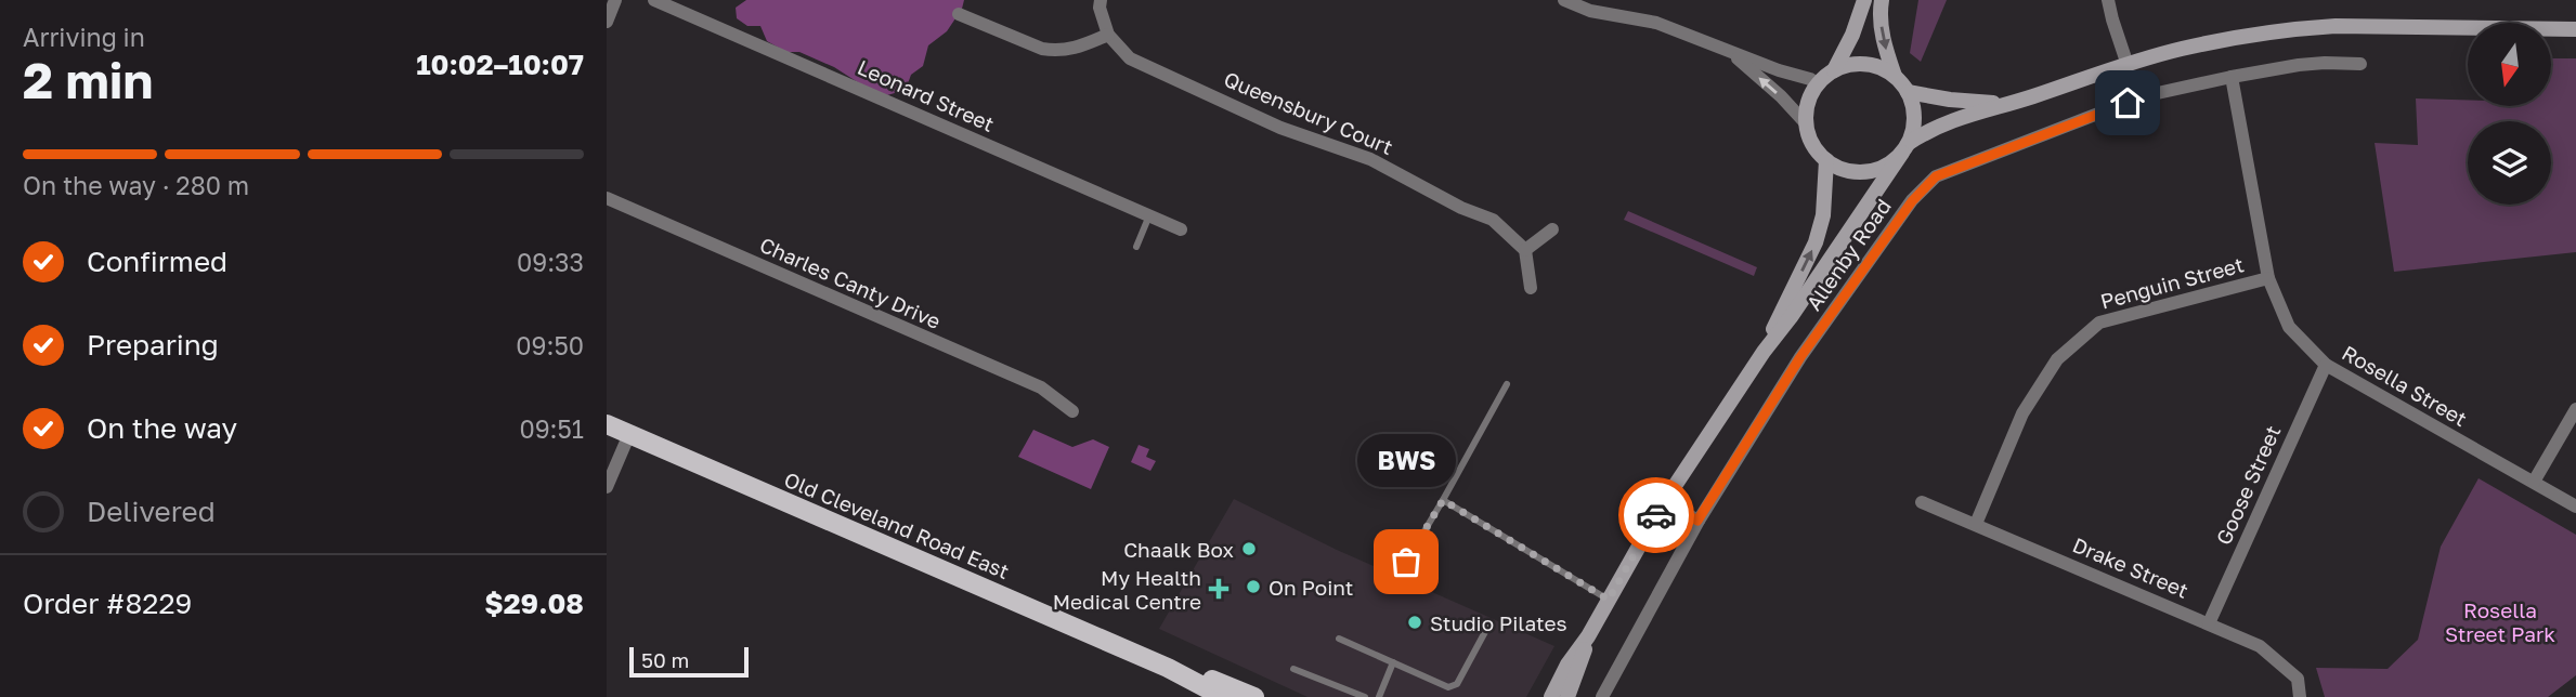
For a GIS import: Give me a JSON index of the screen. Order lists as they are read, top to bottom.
{
  "streets": {
    "main road": ["Allenby Road", "Old Cleveland Road East"],
    "street": [
      "Leonard Street",
      "Queensbury Court",
      "Charles Canty Drive",
      "Penguin Street",
      "Rosella Street",
      "Goose Street",
      "Drake Street"
    ]
  },
  "crossings": [
    ["Allenby Road", "Rosella Street"],
    ["Penguin Street", "Rosella Street"],
    ["Penguin Street", "Drake Street"],
    ["Rosella Street", "Goose Street"],
    ["Goose Street", "Drake Street"]
  ],
  "parks": ["Rosella Street Park"],
  "places": {
    "other": [
      "Chaalk Box",
      "BWS",
      "On Point",
      "Studio Pilates"
    ],
    "health": ["My Health Medical Centre"]
  },
  "scale_bar": "50 m",
  "north": "bottom",
  "page": {
    "heading": ["2 min", "Arriving in", "10:02–10:07"],
    "panel": ["Order #8229", "$29.08"],
    "bar": "On the way · 280 m",
    "list": [
      ["Confirmed", "09:33"],
      ["Preparing", "09:50"],
      ["On the way", "09:51"],
      "Delivered"
    ],
    "bubble": "BWS",
    "scale": "50 m"
  }
}
